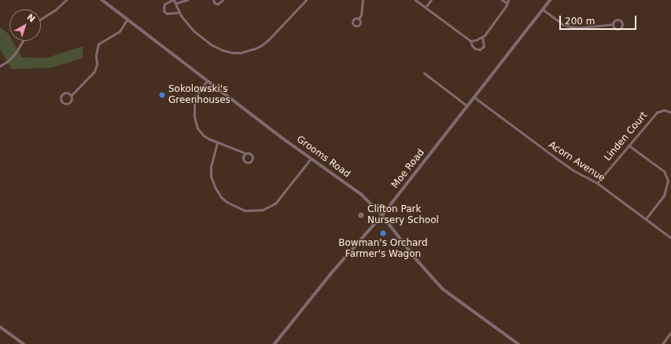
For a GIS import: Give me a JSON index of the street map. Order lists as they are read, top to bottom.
{
  "streets": {
    "street": [
      "Linden Court",
      "Grooms Road",
      "Acorn Avenue",
      "Moe Road"
    ]
  },
  "crossings": [
    ["Linden Court", "Acorn Avenue"],
    ["Grooms Road", "Moe Road"],
    ["Acorn Avenue", "Moe Road"]
  ],
  "places": ["Sokolowski's Greenhouses", "Clifton Park Nursery School", "Bowman's Orchard Farmer's Wagon"],
  "scale_bar": "200 m",
  "north": "top right"
}
